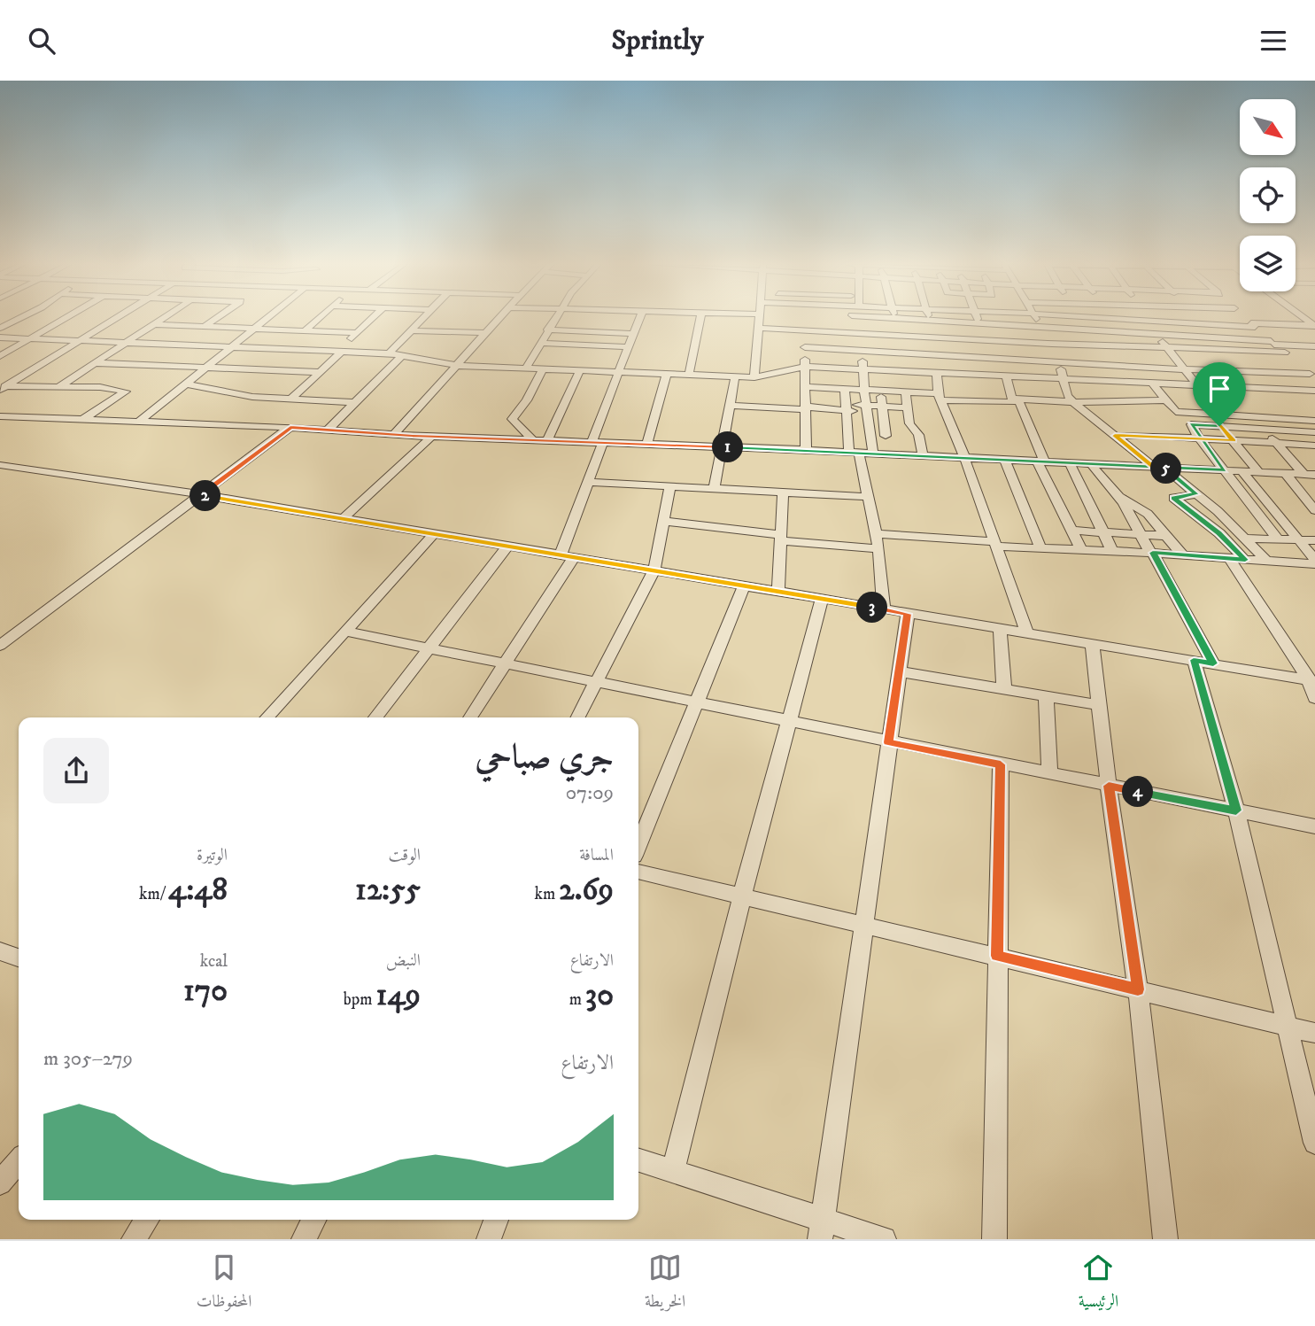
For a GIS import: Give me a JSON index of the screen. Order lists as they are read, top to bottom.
{
  "north": "bottom right",
  "page": {
    "header": "Sprintly",
    "pins": [
      "1",
      "5",
      "2",
      "3",
      "4"
    ],
    "heading": ["جري صباحي", "07:09"],
    "stats": [
      ["المسافة", "2.69 km"],
      ["الوقت", "12:55"],
      ["الوتيرة", "4:48 /km"],
      ["الارتفاع", "30 m"],
      ["النبض", "149 bpm"],
      ["kcal", "170"]
    ],
    "chart": ["الارتفاع", "279–305 m"],
    "tabs": ["الرئيسية", "الخريطة", "المحفوظات"]
  }
}
